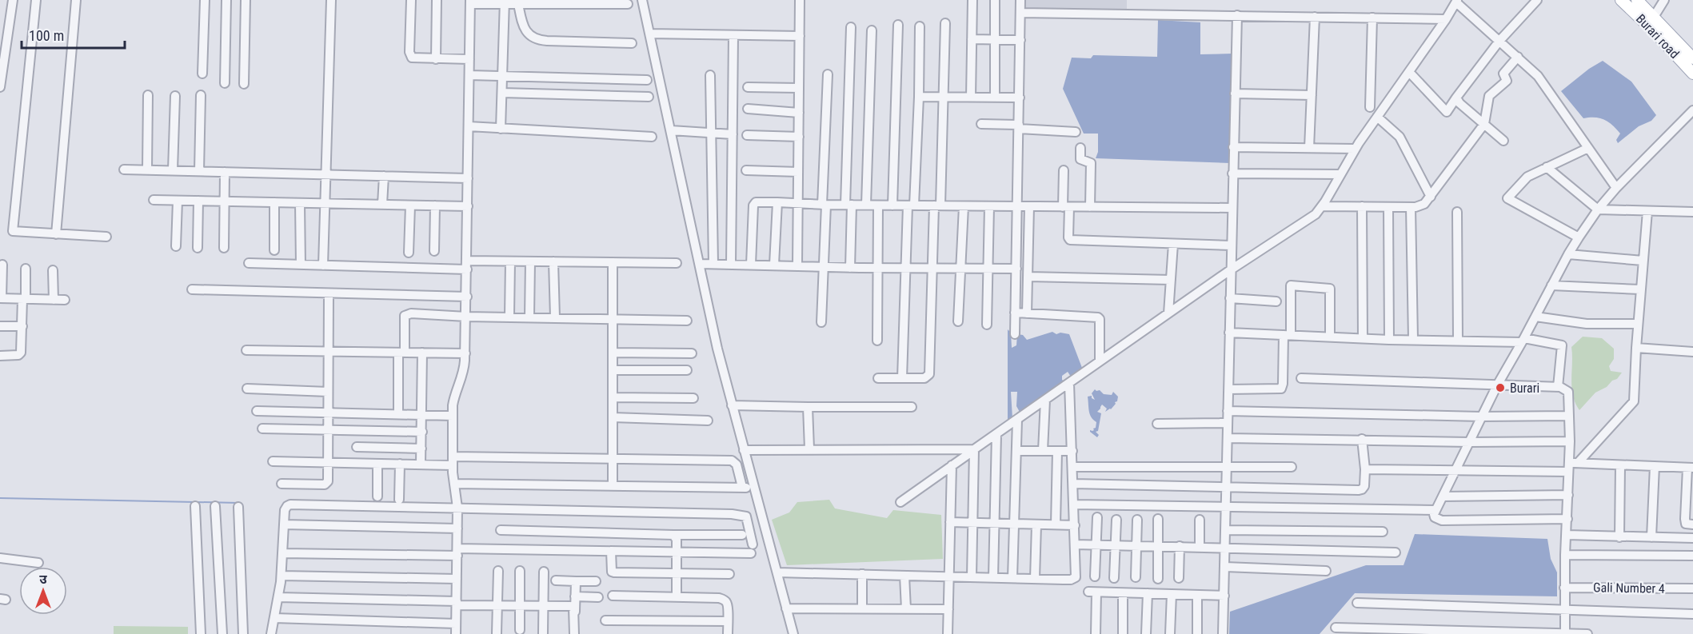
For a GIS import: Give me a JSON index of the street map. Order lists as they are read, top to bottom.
{
  "streets": {
    "main road": ["Burari road"],
    "street": ["Gali Number 4"]
  },
  "places": ["Burari"],
  "scale_bar": "100 m",
  "north": "top"
}
